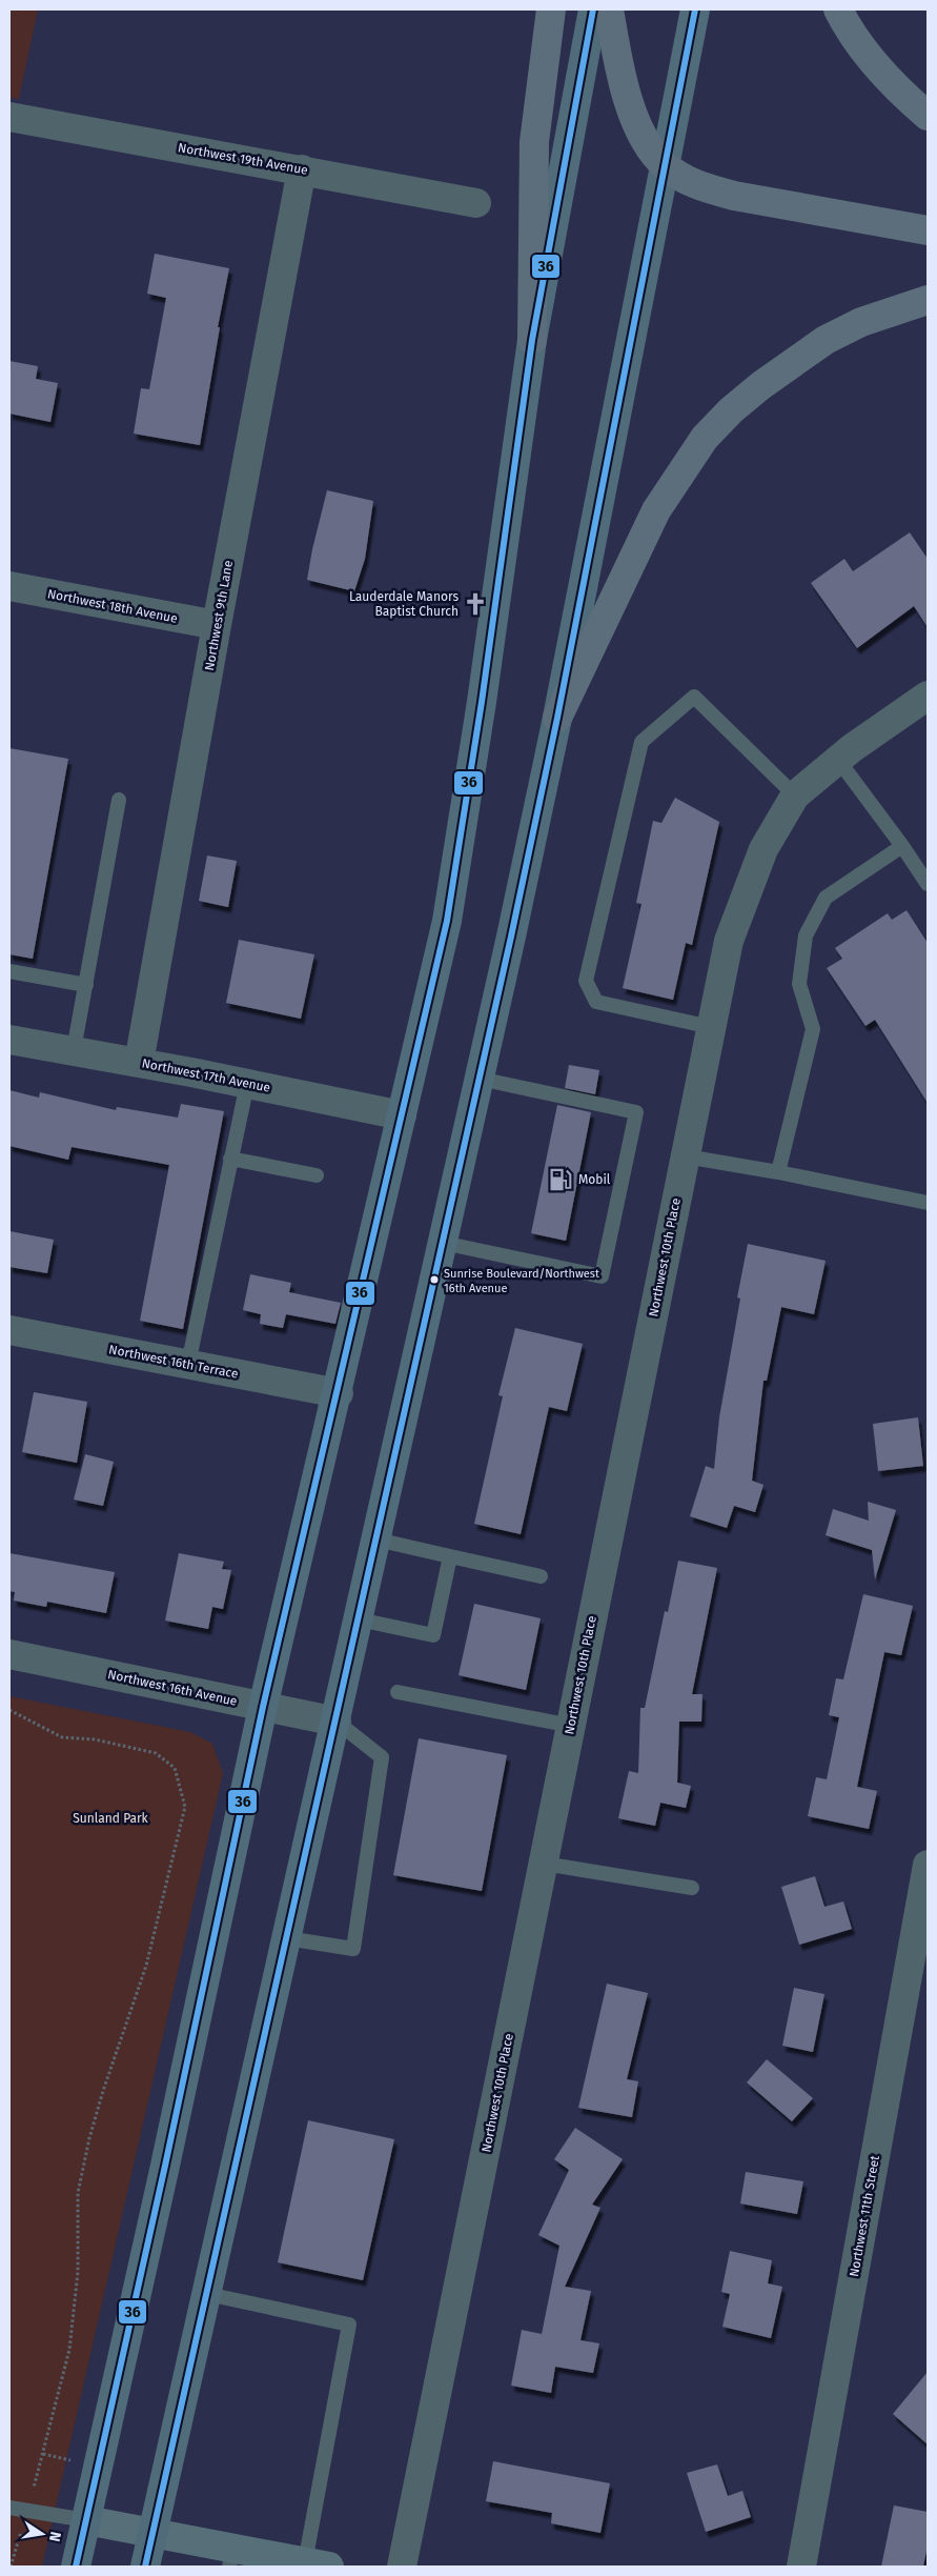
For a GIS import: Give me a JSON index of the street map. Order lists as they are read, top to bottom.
{
  "streets": {
    "street": [
      "Northwest 19th Avenue",
      "Northwest 18th Avenue",
      "Northwest 9th Lane",
      "Northwest 17th Avenue",
      "Northwest 10th Place",
      "Northwest 16th Terrace",
      "Northwest 16th Avenue",
      "Northwest 11th Street"
    ]
  },
  "crossings": [
    ["Northwest 19th Avenue", "Northwest 9th Lane"],
    ["Northwest 18th Avenue", "Northwest 9th Lane"],
    ["Northwest 9th Lane", "Northwest 17th Avenue"]
  ],
  "parks": ["Sunland Park"],
  "places": {
    "church": ["Lauderdale Manors Baptist Church"],
    "fuel station": ["Mobil"],
    "other": ["Sunrise Boulevard/Northwest 16th Avenue"]
  },
  "lines": ["transit line 36"],
  "north": "right"
}
